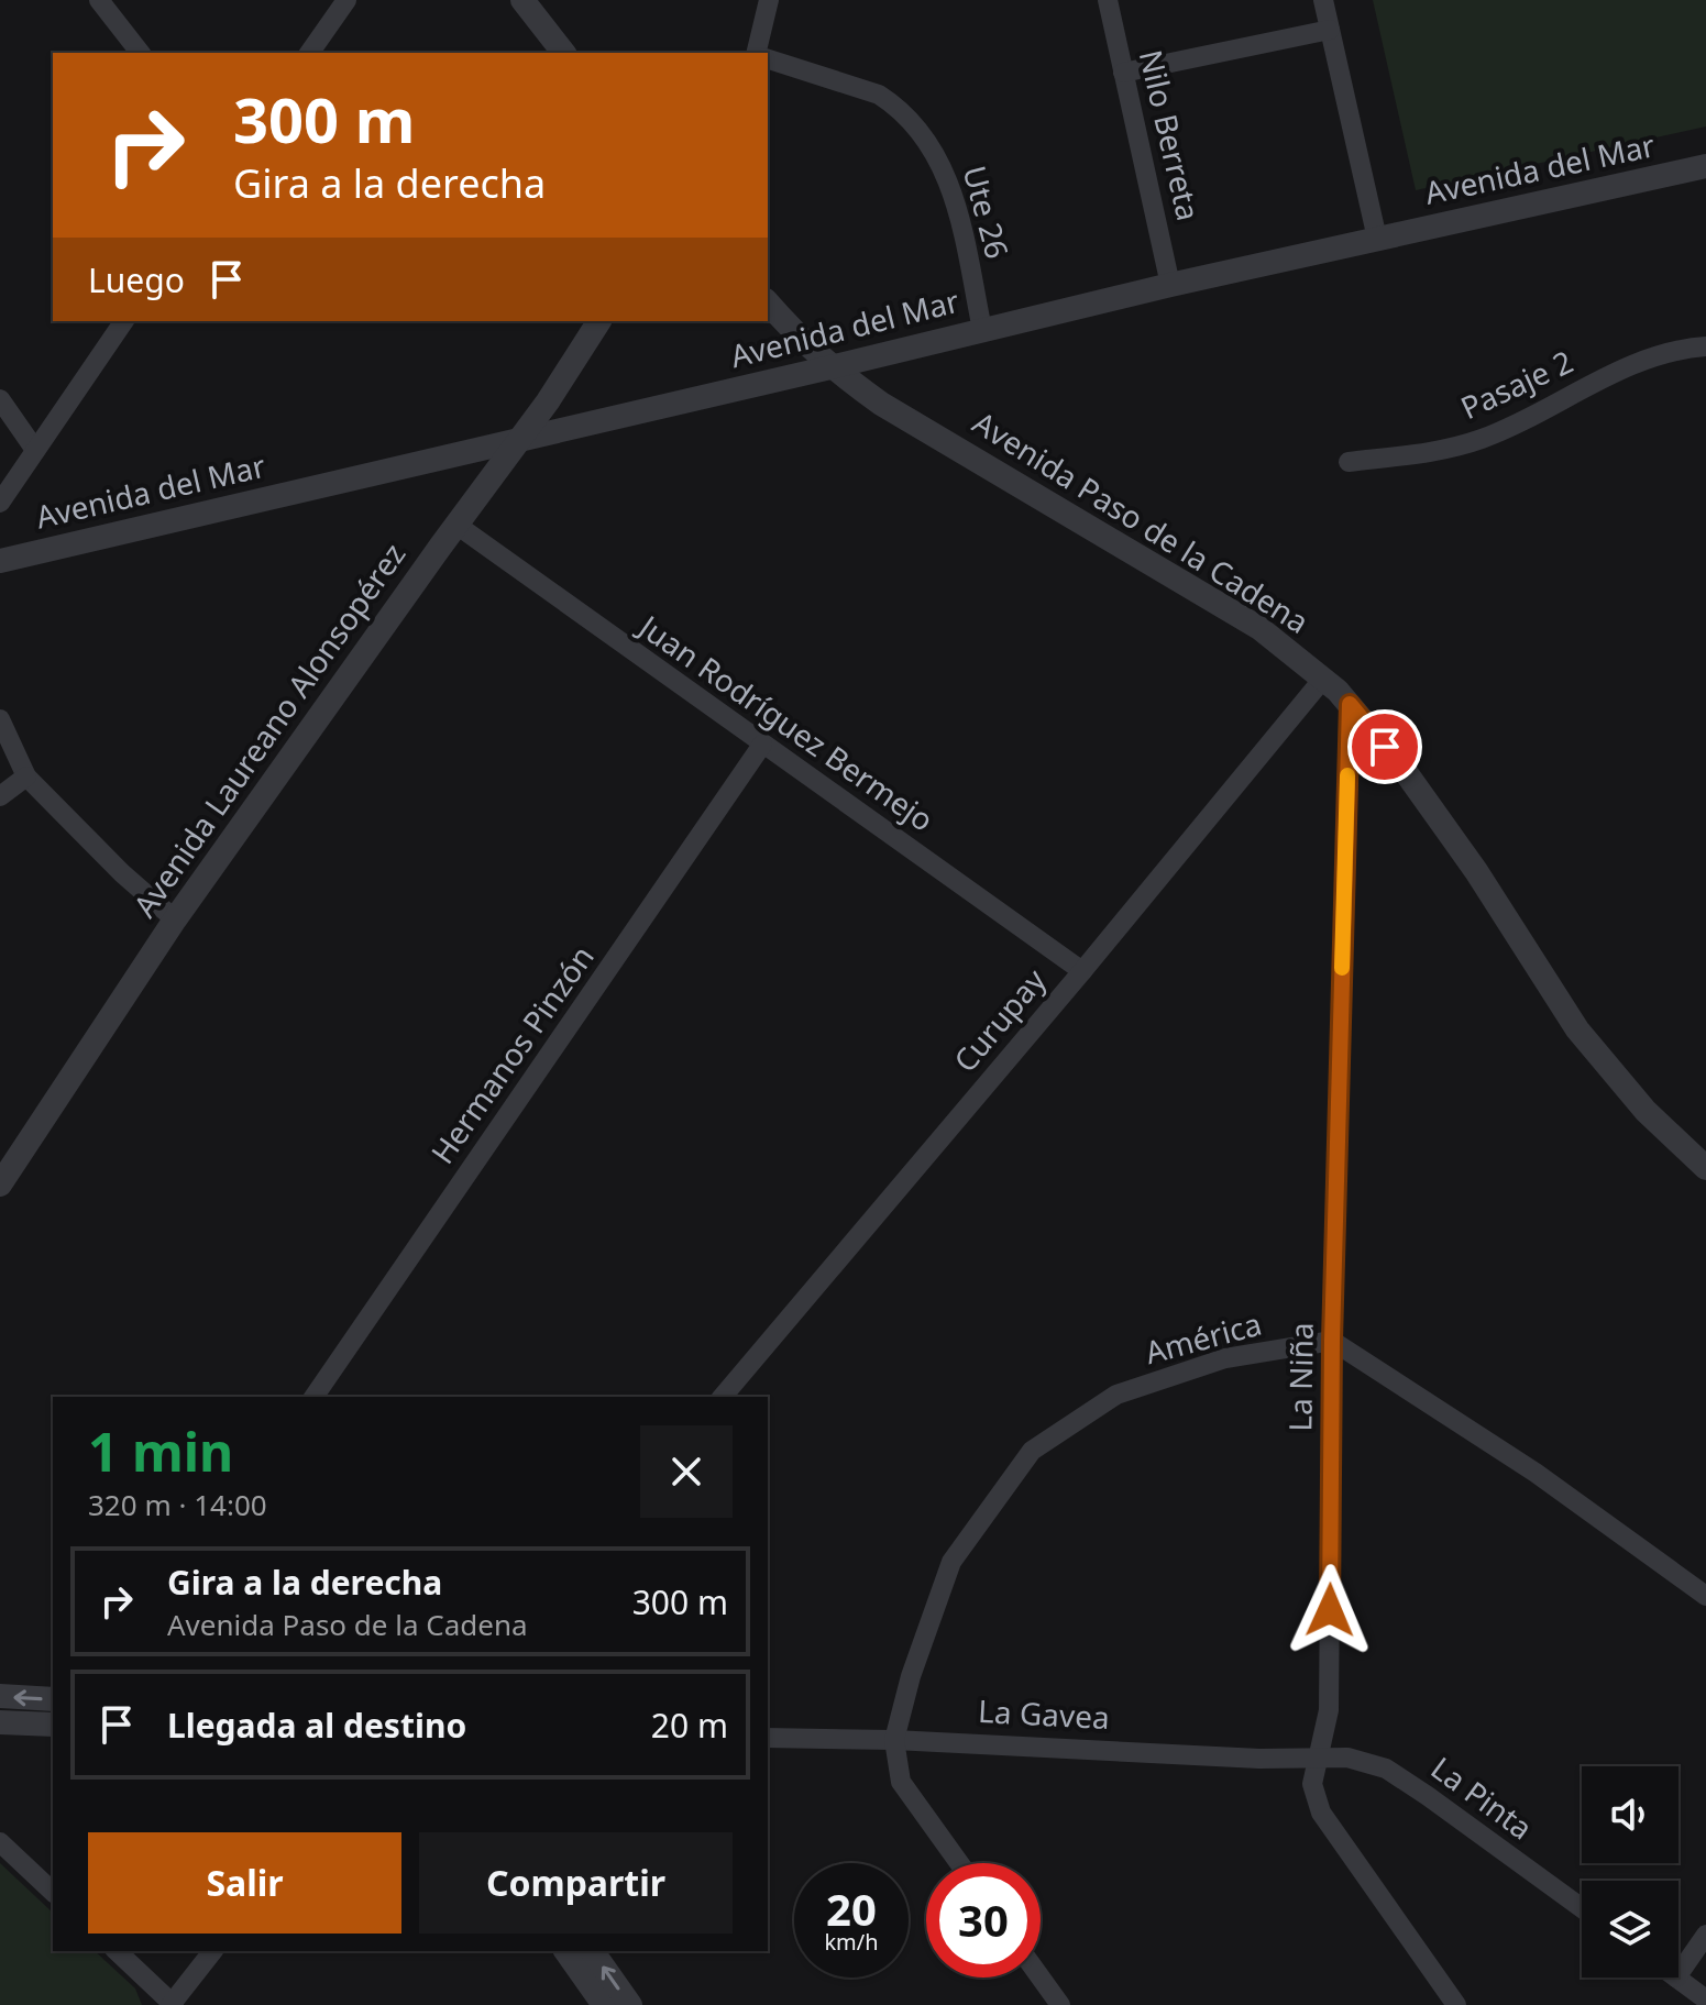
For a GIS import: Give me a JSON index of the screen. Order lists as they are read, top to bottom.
{
  "streets": {
    "street": [
      "Nilo Berreta",
      "Avenida del Mar",
      "Ute 26",
      "Pasaje 2",
      "Avenida Paso de la Cadena",
      "Juan Rodríguez Bermejo",
      "Avenida Laureano Alonsopérez",
      "Curupay",
      "Hermanos Pinzón",
      "América",
      "La Niña",
      "La Gavea",
      "La Pinta"
    ]
  },
  "crossings": [
    ["Nilo Berreta", "Avenida del Mar"],
    ["Avenida del Mar", "Ute 26"],
    ["Avenida del Mar", "Avenida Paso de la Cadena"],
    ["Avenida del Mar", "Avenida Laureano Alonsopérez"],
    ["Avenida Paso de la Cadena", "Curupay"],
    ["Avenida Paso de la Cadena", "La Niña"],
    ["Juan Rodríguez Bermejo", "Avenida Laureano Alonsopérez"],
    ["Juan Rodríguez Bermejo", "Curupay"],
    ["Juan Rodríguez Bermejo", "Hermanos Pinzón"],
    ["América", "La Niña"],
    ["América", "La Gavea"],
    ["La Niña", "La Gavea"],
    ["La Niña", "La Pinta"],
    ["La Gavea", "La Pinta"]
  ],
  "page": {
    "turn": ["300 m", "Gira a la derecha"],
    "then": "Luego",
    "heading": ["1 min", "320 m · 14:00"],
    "list": [
      {
        "name": "Gira a la derecha",
        "note": "Avenida Paso de la Cadena",
        "value": "300 m"
      },
      {
        "name": "Llegada al destino",
        "value": "20 m"
      }
    ],
    "buttons": ["Salir", "Compartir"],
    "speed": "20 km/h",
    "limit": "30"
  }
}
